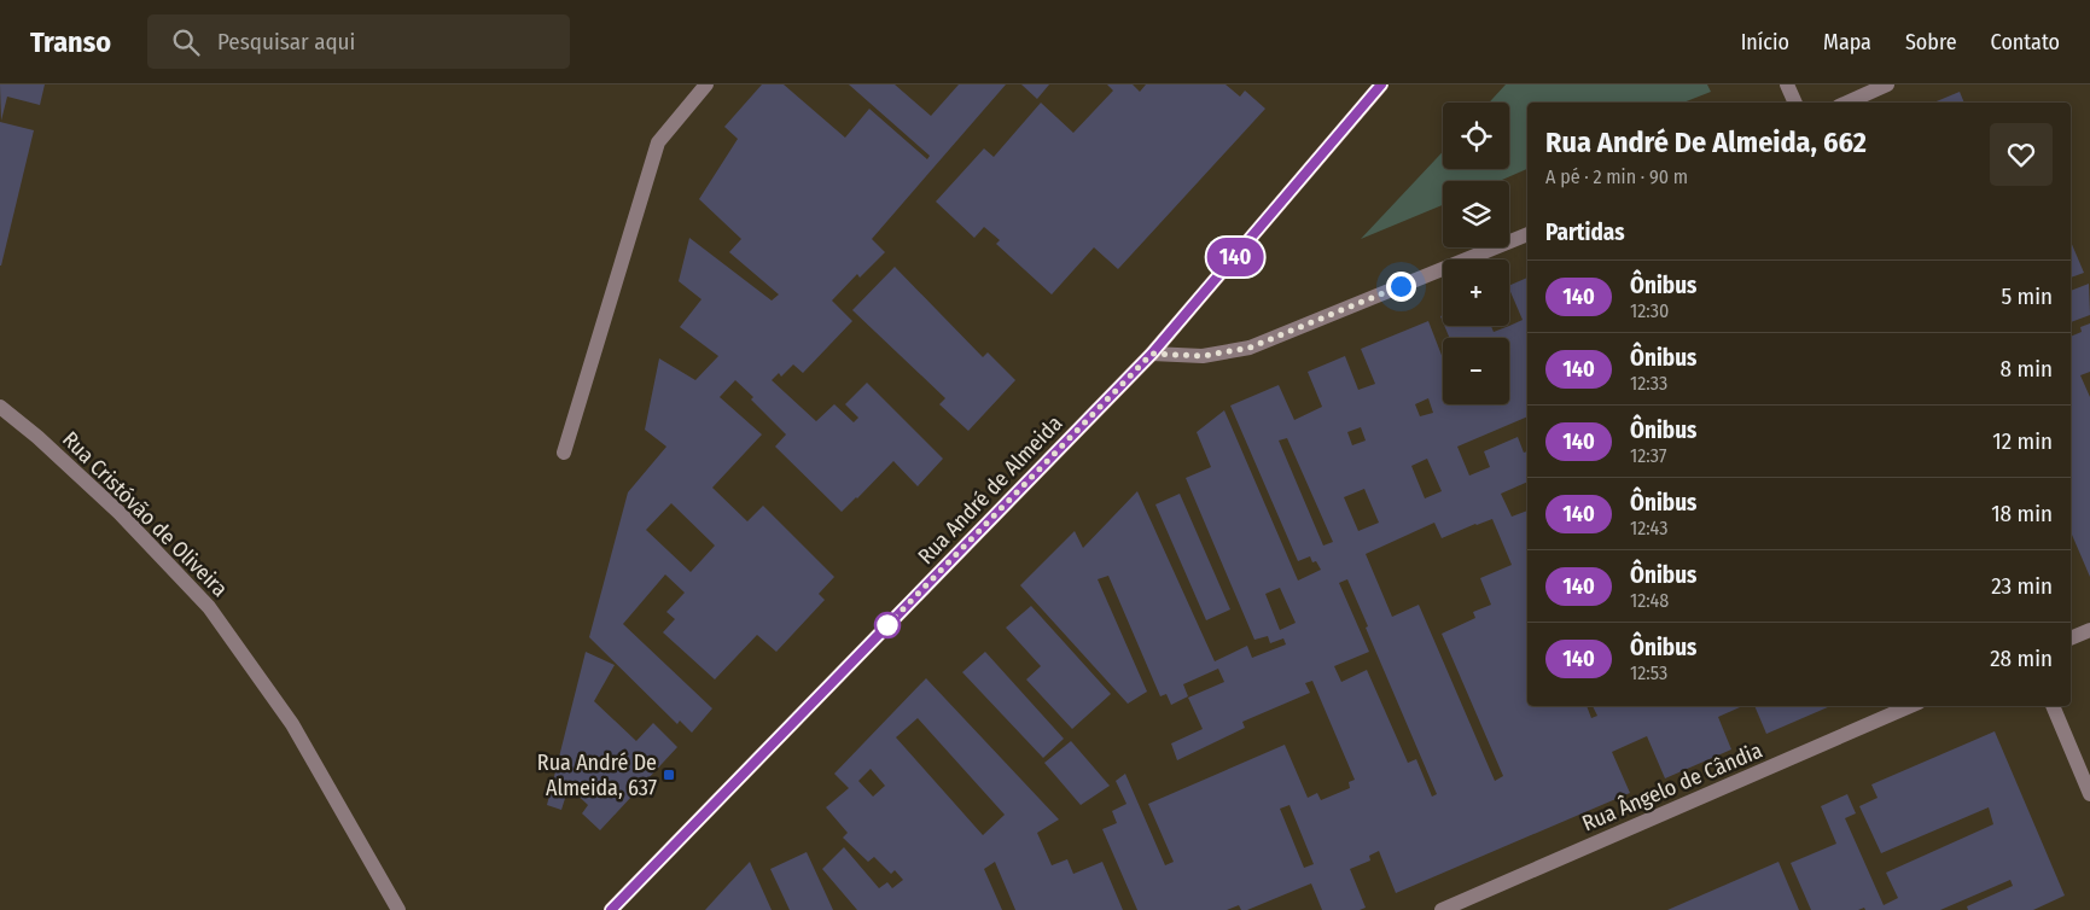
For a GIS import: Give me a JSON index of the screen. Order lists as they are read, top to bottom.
{
  "streets": {
    "main road": ["Rua André de Almeida"],
    "street": ["Rua Cristóvão de Oliveira", "Rua Ângelo de Cândia"]
  },
  "places": {
    "transit": ["Rua André De Almeida, 637"]
  },
  "lines": ["bus line 140"],
  "page": {
    "header": "Transo",
    "search": "Pesquisar aqui",
    "nav": [
      "Início",
      "Mapa",
      "Sobre",
      "Contato"
    ],
    "on_map": "140",
    "map_buttons": ["+", "−"],
    "heading": [
      ["Rua André De Almeida, 662", "A pé · 2 min · 90 m"],
      "Partidas"
    ],
    "list": [
      {
        "mark": "140",
        "name": "Ônibus",
        "note": "12:30",
        "value": "5 min"
      },
      {
        "mark": "140",
        "name": "Ônibus",
        "note": "12:33",
        "value": "8 min"
      },
      {
        "mark": "140",
        "name": "Ônibus",
        "note": "12:37",
        "value": "12 min"
      },
      {
        "mark": "140",
        "name": "Ônibus",
        "note": "12:43",
        "value": "18 min"
      },
      {
        "mark": "140",
        "name": "Ônibus",
        "note": "12:48",
        "value": "23 min"
      },
      {
        "mark": "140",
        "name": "Ônibus",
        "note": "12:53",
        "value": "28 min"
      }
    ]
  }
}
